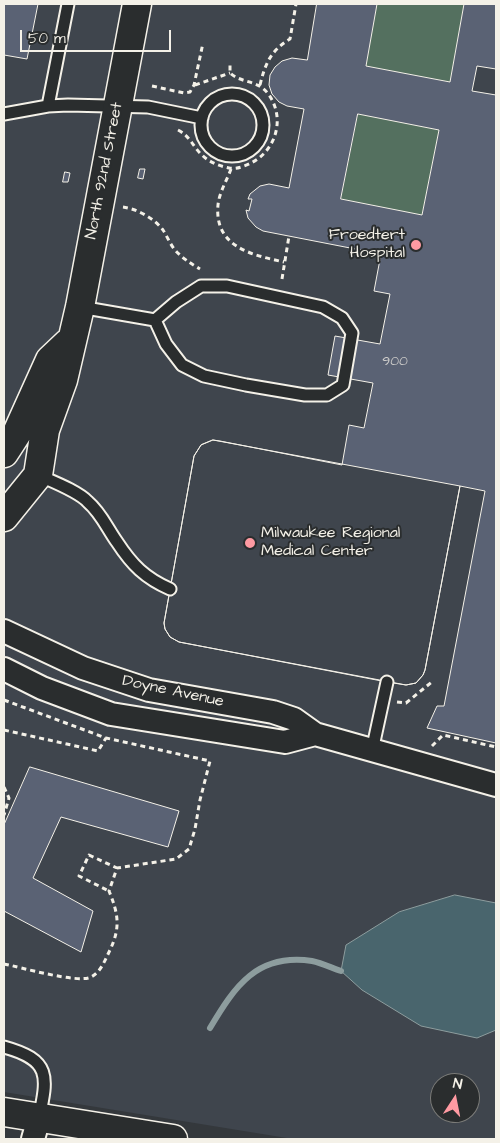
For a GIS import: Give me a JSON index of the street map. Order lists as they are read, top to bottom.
{
  "streets": {
    "street": ["North 92nd Street", "Doyne Avenue"]
  },
  "places": ["Froedtert Hospital", "Milwaukee Regional Medical Center"],
  "house_numbers": ["900"],
  "scale_bar": "50 m",
  "north": "top"
}
